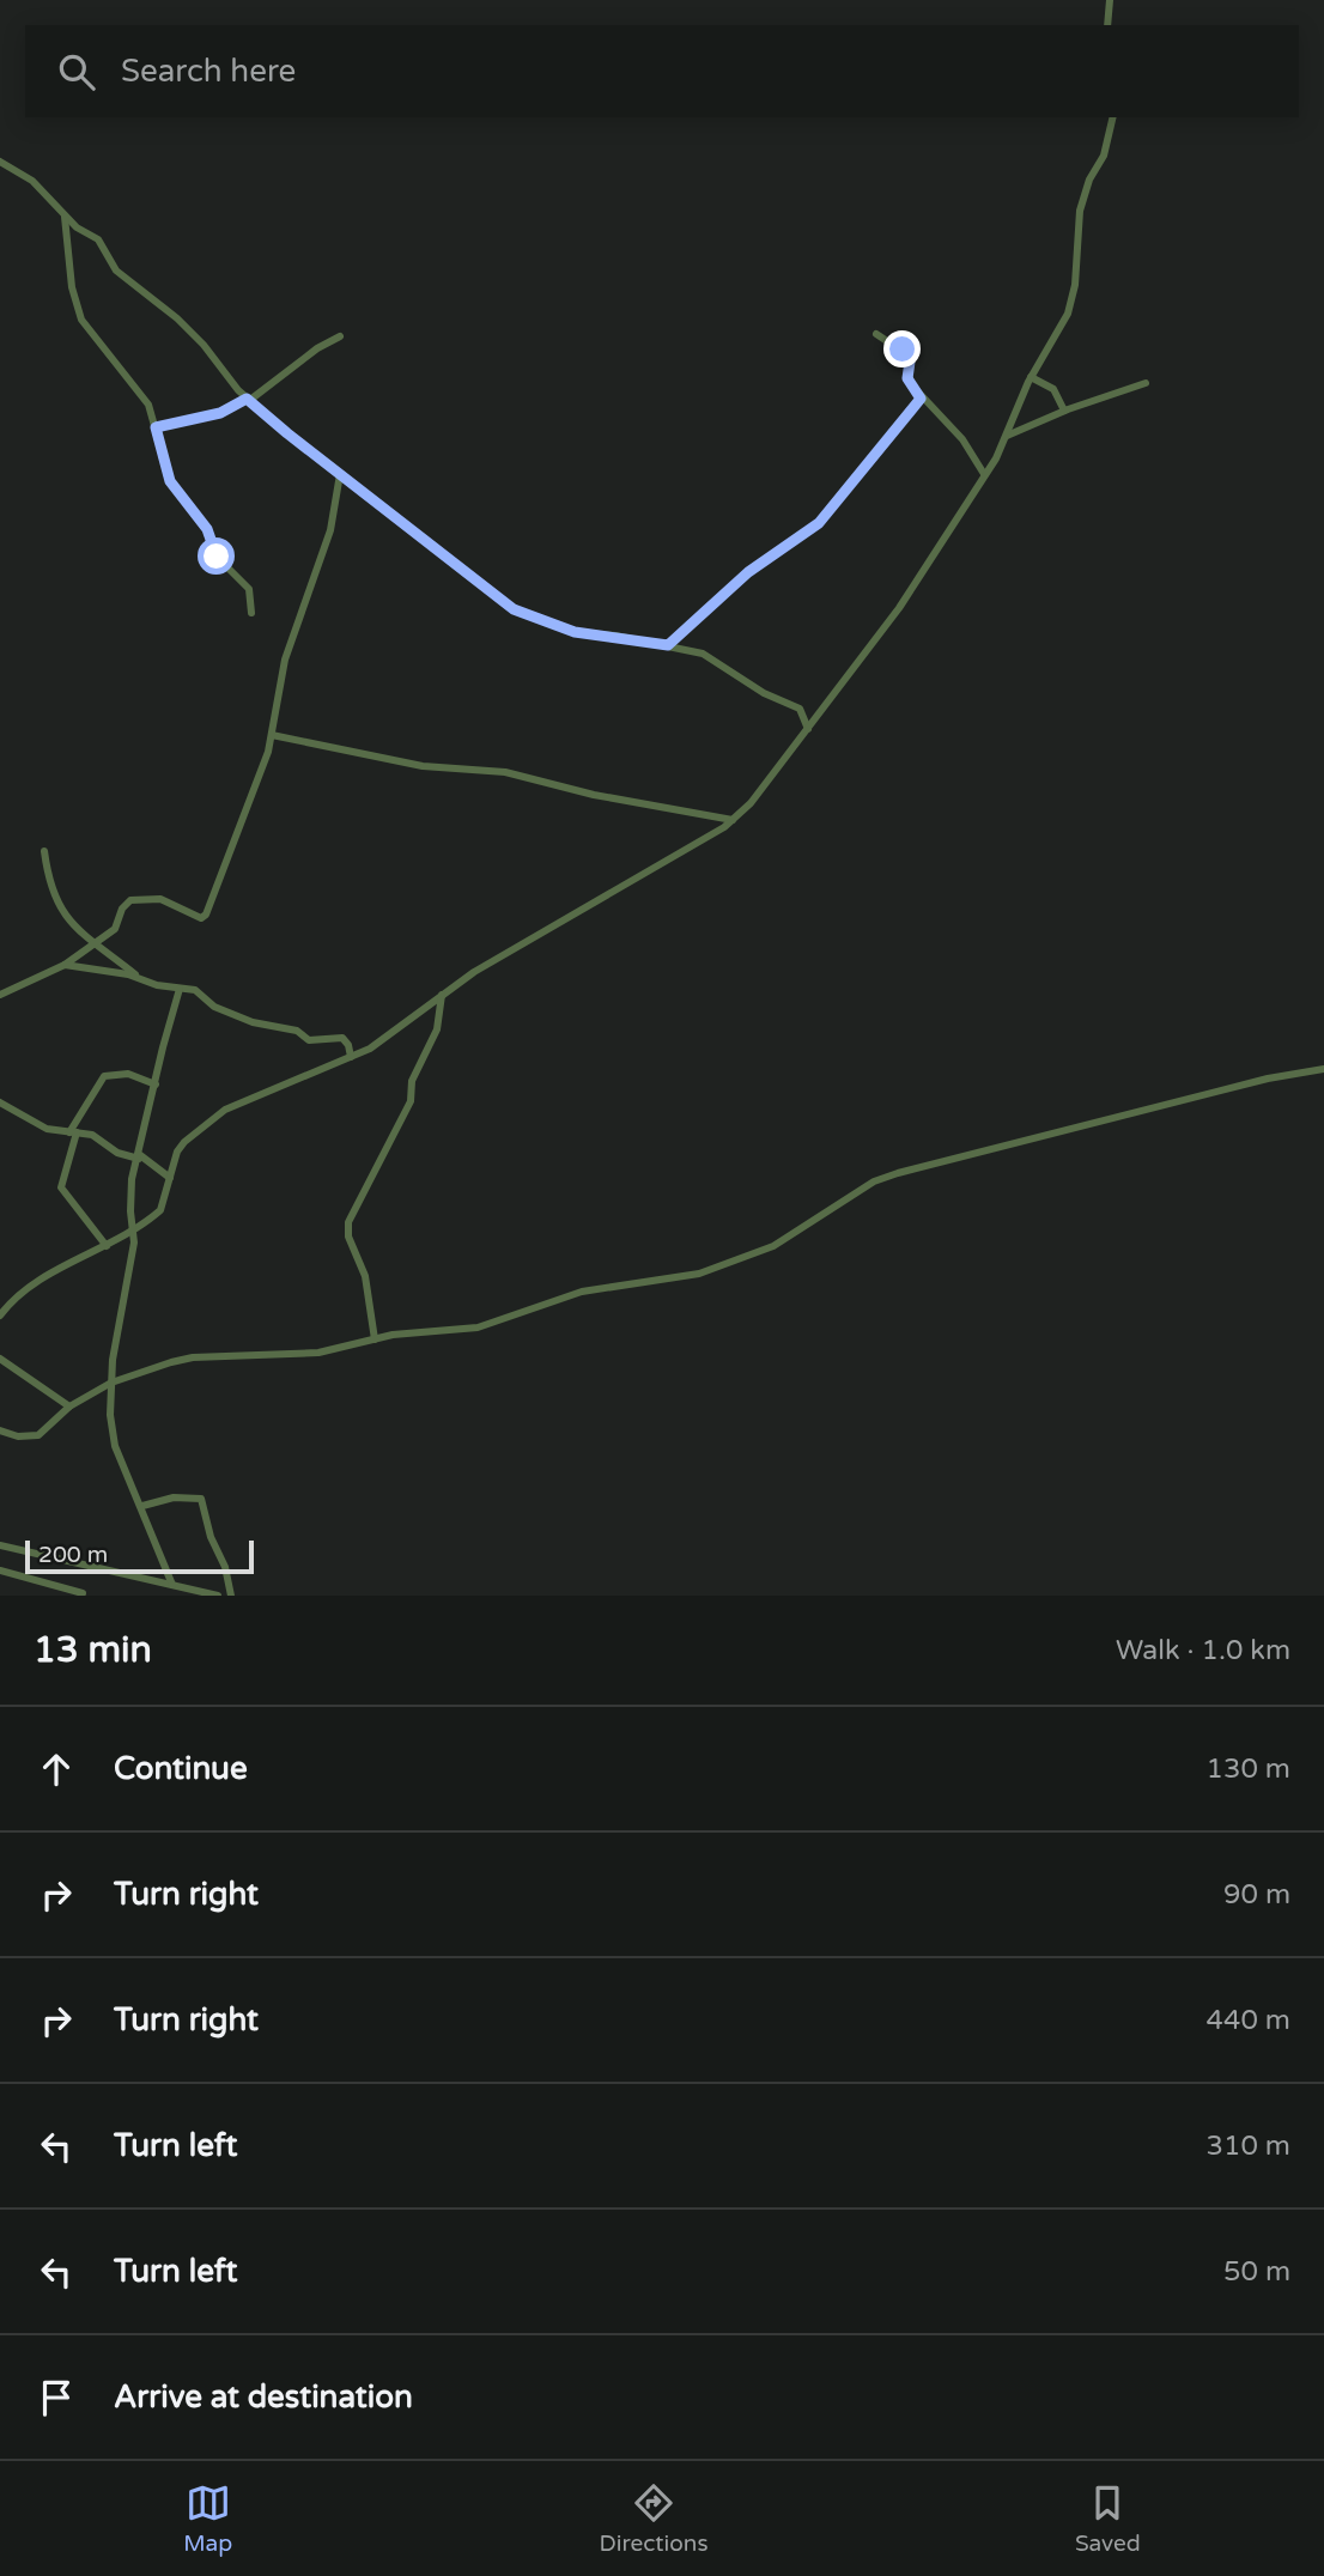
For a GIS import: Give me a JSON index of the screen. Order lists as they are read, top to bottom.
{
  "scale_bar": "200 m",
  "page": {
    "search": "Search here",
    "scale": "200 m",
    "heading": ["13 min", "Walk · 1.0 km"],
    "list": [
      ["Continue", "130 m"],
      ["Turn right", "90 m"],
      ["Turn right", "440 m"],
      ["Turn left", "310 m"],
      ["Turn left", "50 m"],
      "Arrive at destination"
    ],
    "nav": ["Map", "Directions", "Saved"]
  }
}
